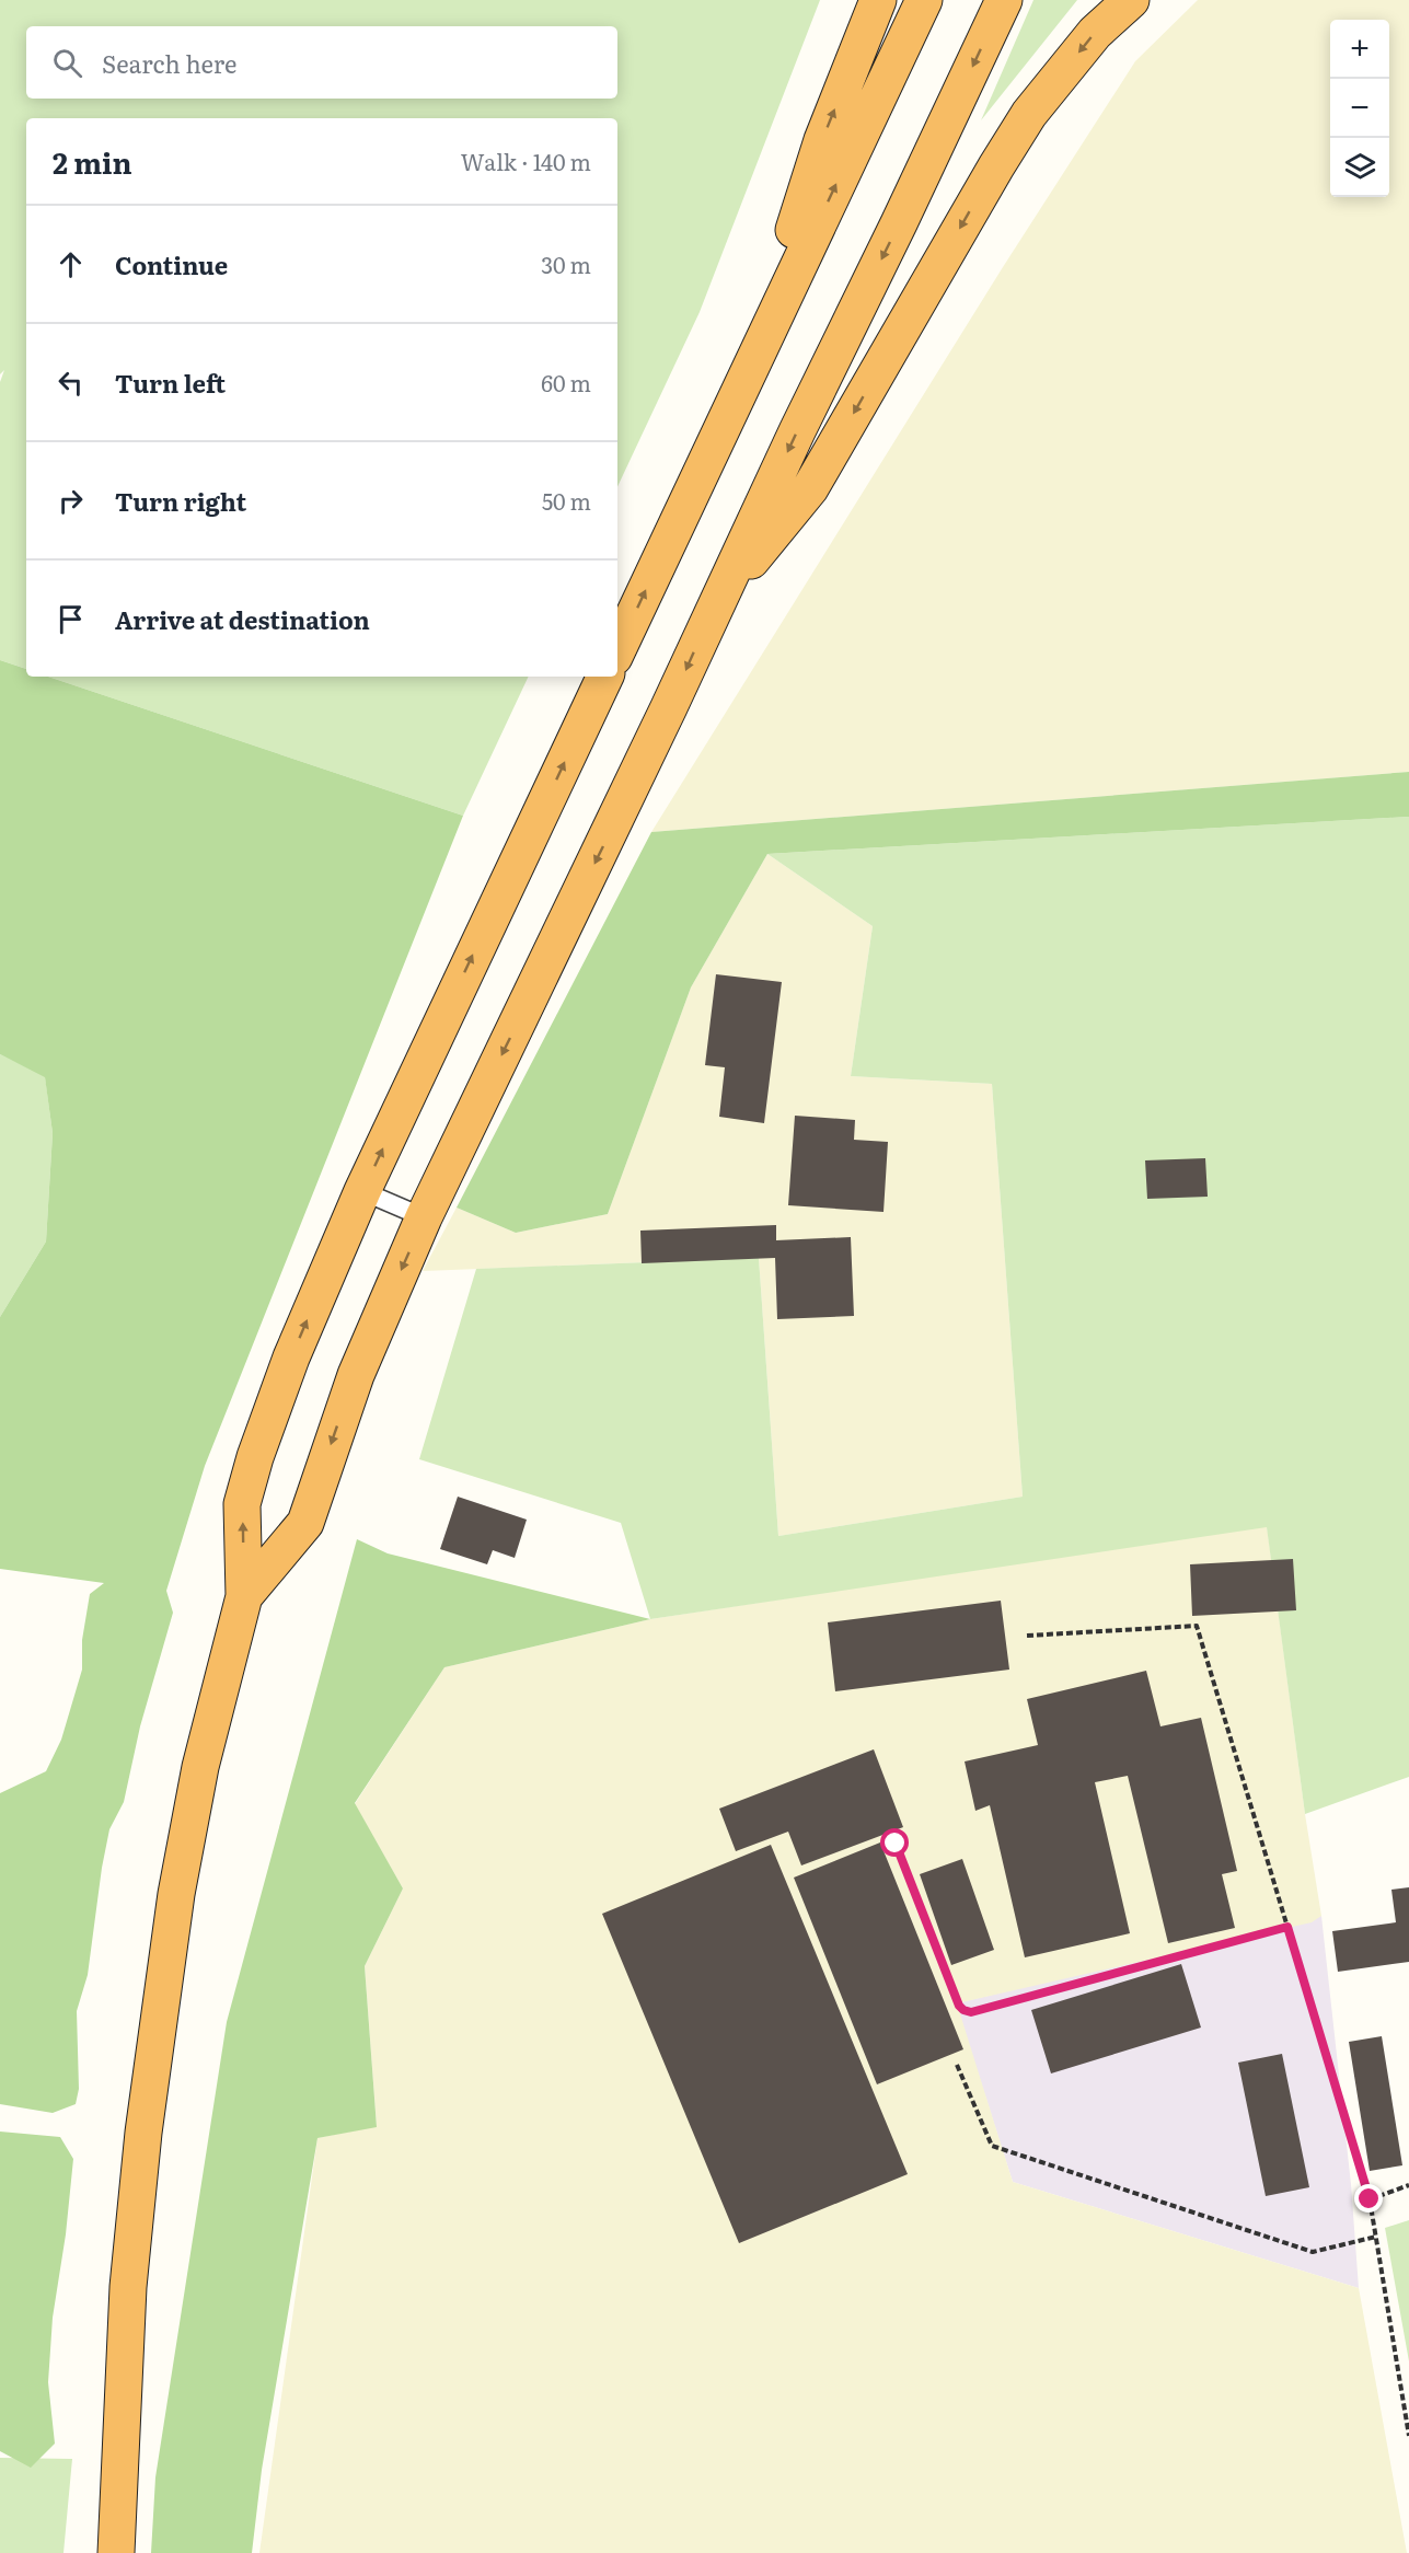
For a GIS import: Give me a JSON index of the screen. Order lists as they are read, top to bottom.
{
  "page": {
    "map_buttons": ["+", "−"],
    "search": "Search here",
    "heading": ["2 min", "Walk · 140 m"],
    "list": [
      ["Continue", "30 m"],
      ["Turn left", "60 m"],
      ["Turn right", "50 m"],
      "Arrive at destination"
    ]
  }
}
